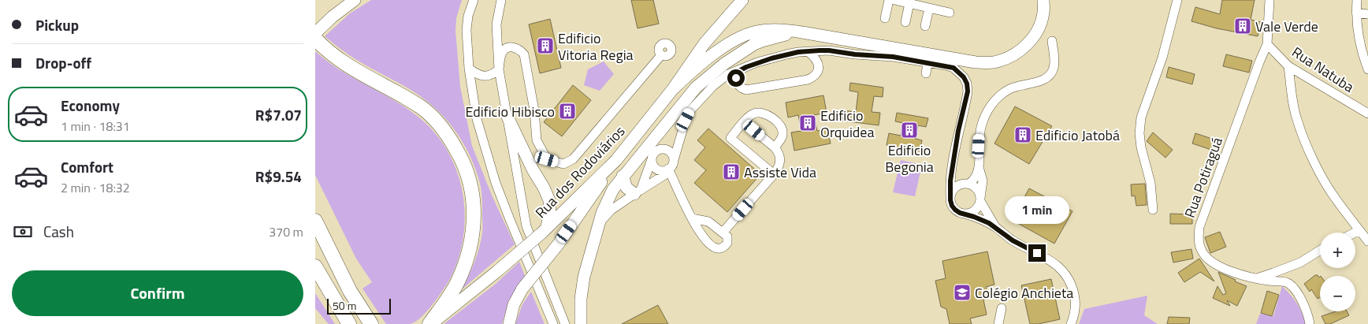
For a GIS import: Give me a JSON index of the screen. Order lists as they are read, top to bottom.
{
  "streets": {
    "main road": ["Rua dos Rodoviários"],
    "street": ["Rua Natuba", "Rua Potiraguá"]
  },
  "crossings": [
    ["Rua Natuba", "Rua Potiraguá"]
  ],
  "places": {
    "building": [
      "Vale Verde",
      "Edificio Vitoria Regia",
      "Edificio Hibisco",
      "Edificio Orquidea",
      "Edificio Begonia",
      "Edificio Jatobá",
      "Assiste Vida"
    ],
    "school or university": ["Colégio Anchieta"]
  },
  "scale_bar": "50 m",
  "page": {
    "banner": ["Pickup", "Drop-off"],
    "list": [
      {
        "name": "Economy",
        "note": "1 min · 18:31",
        "value": "R$7.07"
      },
      {
        "name": "Comfort",
        "note": "2 min · 18:32",
        "value": "R$9.54"
      }
    ],
    "bubble": "1 min",
    "pay": ["Cash", "370 m"],
    "map_buttons": ["+", "−"],
    "buttons": "Confirm",
    "scale": "50 m"
  }
}
